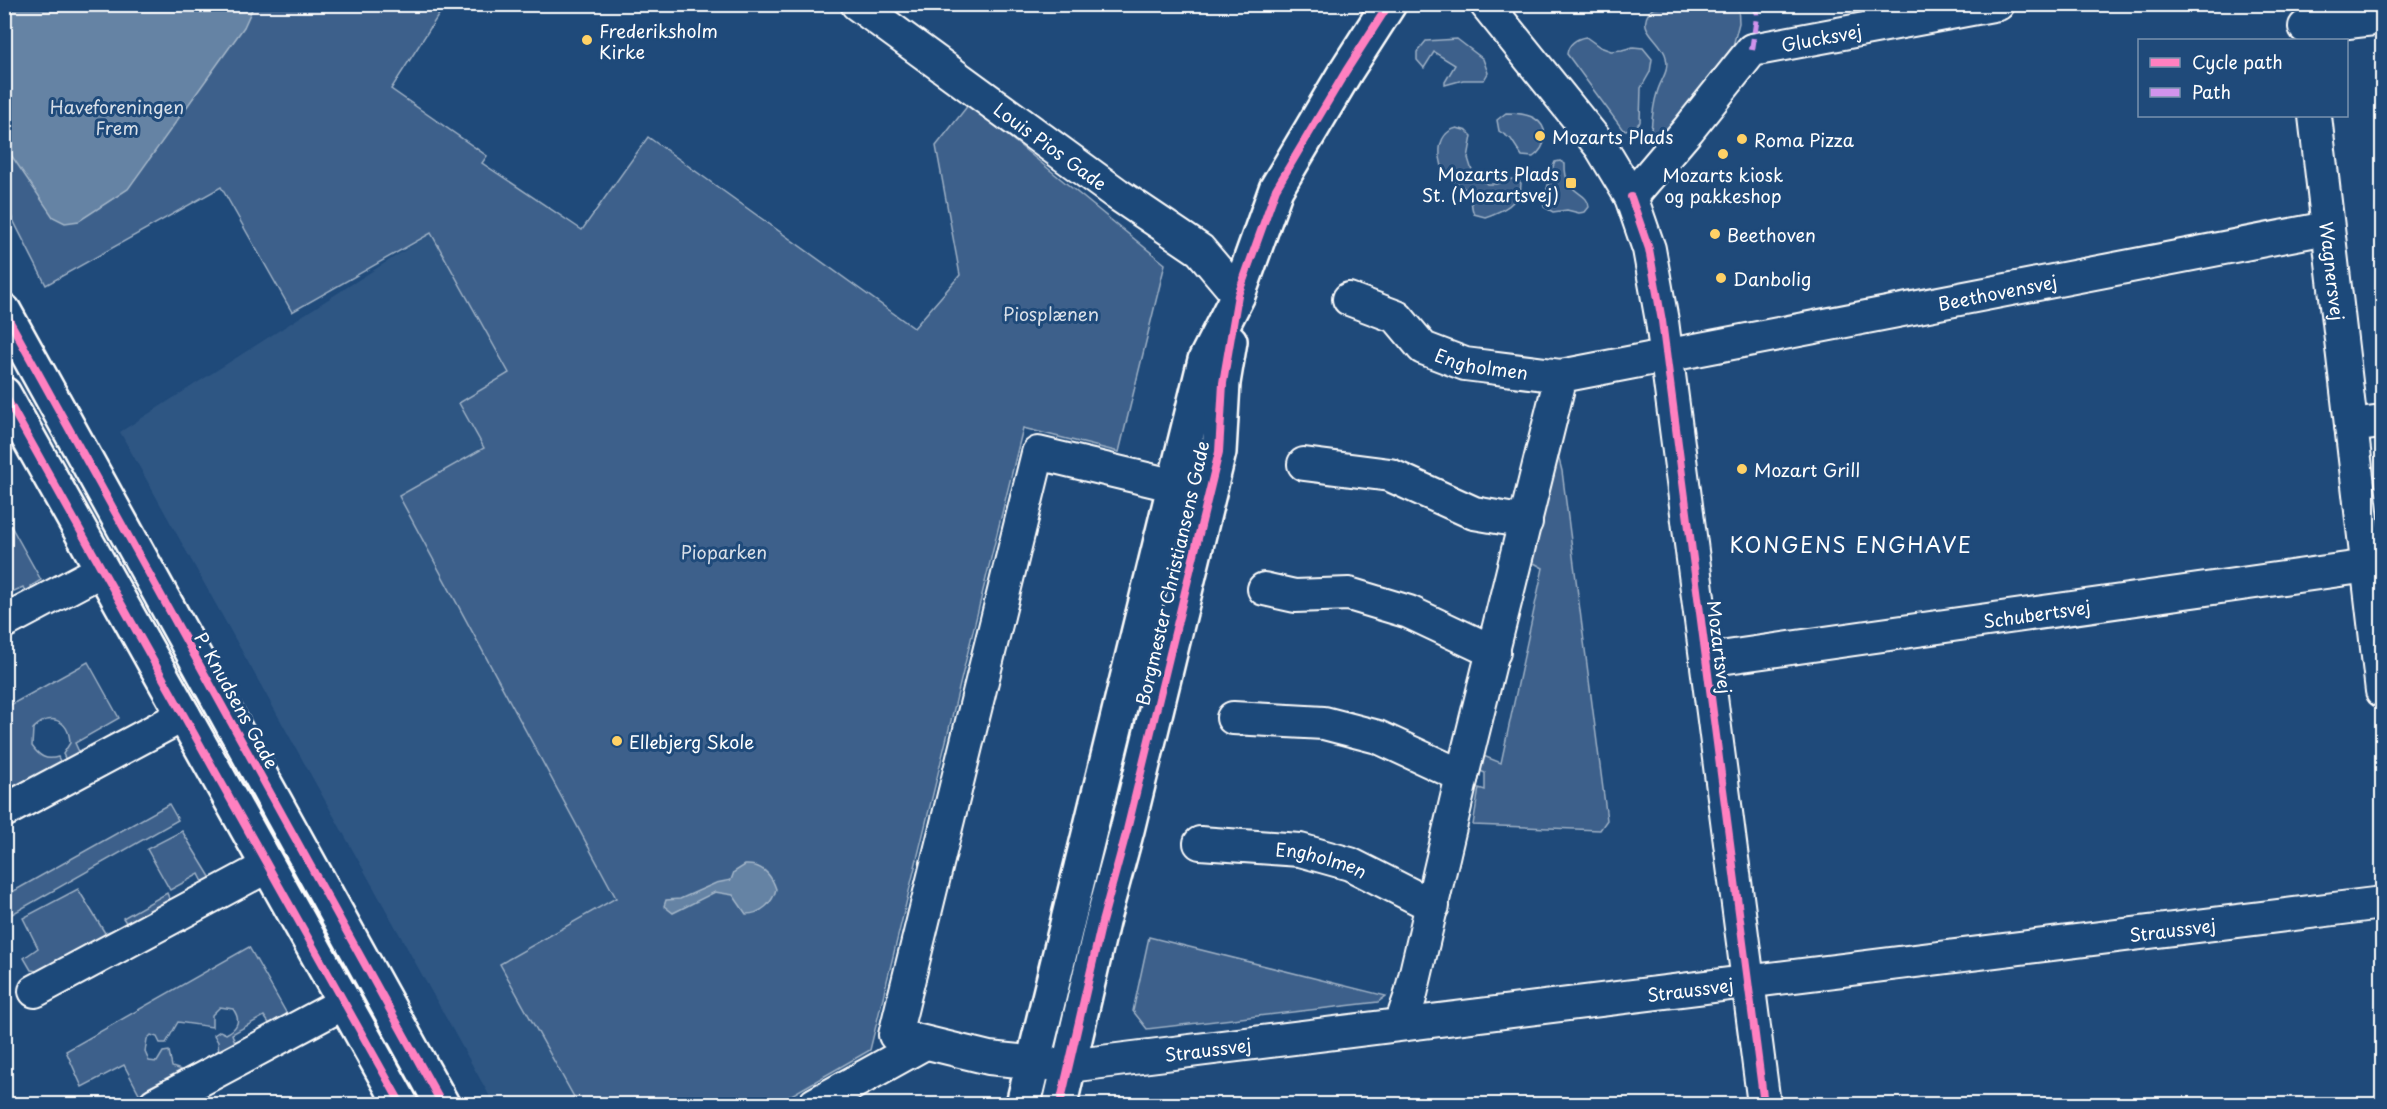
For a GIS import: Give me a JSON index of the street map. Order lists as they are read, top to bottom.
{
  "streets": {
    "street": [
      "Glucksvej",
      "Louis Pios Gade",
      "Wagnersvej",
      "Beethovensvej",
      "Engholmen",
      "Borgmester Christiansens Gade",
      "Schubertsvej",
      "Mozartsvej",
      "P. Knudsens Gade",
      "Straussvej"
    ]
  },
  "crossings": [
    ["Glucksvej", "Mozartsvej"],
    ["Louis Pios Gade", "Borgmester Christiansens Gade"],
    ["Wagnersvej", "Beethovensvej"],
    ["Wagnersvej", "Schubertsvej"],
    ["Beethovensvej", "Engholmen"],
    ["Beethovensvej", "Mozartsvej"],
    ["Engholmen", "Mozartsvej"],
    ["Borgmester Christiansens Gade", "Straussvej"],
    ["Schubertsvej", "Mozartsvej"],
    ["Mozartsvej", "Straussvej"]
  ],
  "districts": ["KONGENS ENGHAVE"],
  "parks": ["Haveforeningen Frem", "Piosplænen", "Pioparken"],
  "places": {
    "other": [
      "Frederiksholm Kirke",
      "Mozarts Plads",
      "Roma Pizza",
      "Mozarts kiosk og pakkeshop",
      "Beethoven",
      "Danbolig",
      "Mozart Grill",
      "Ellebjerg Skole"
    ],
    "transit": ["Mozarts Plads St. (Mozartsvej)"]
  },
  "legend": ["Cycle path", "Path"]
}
